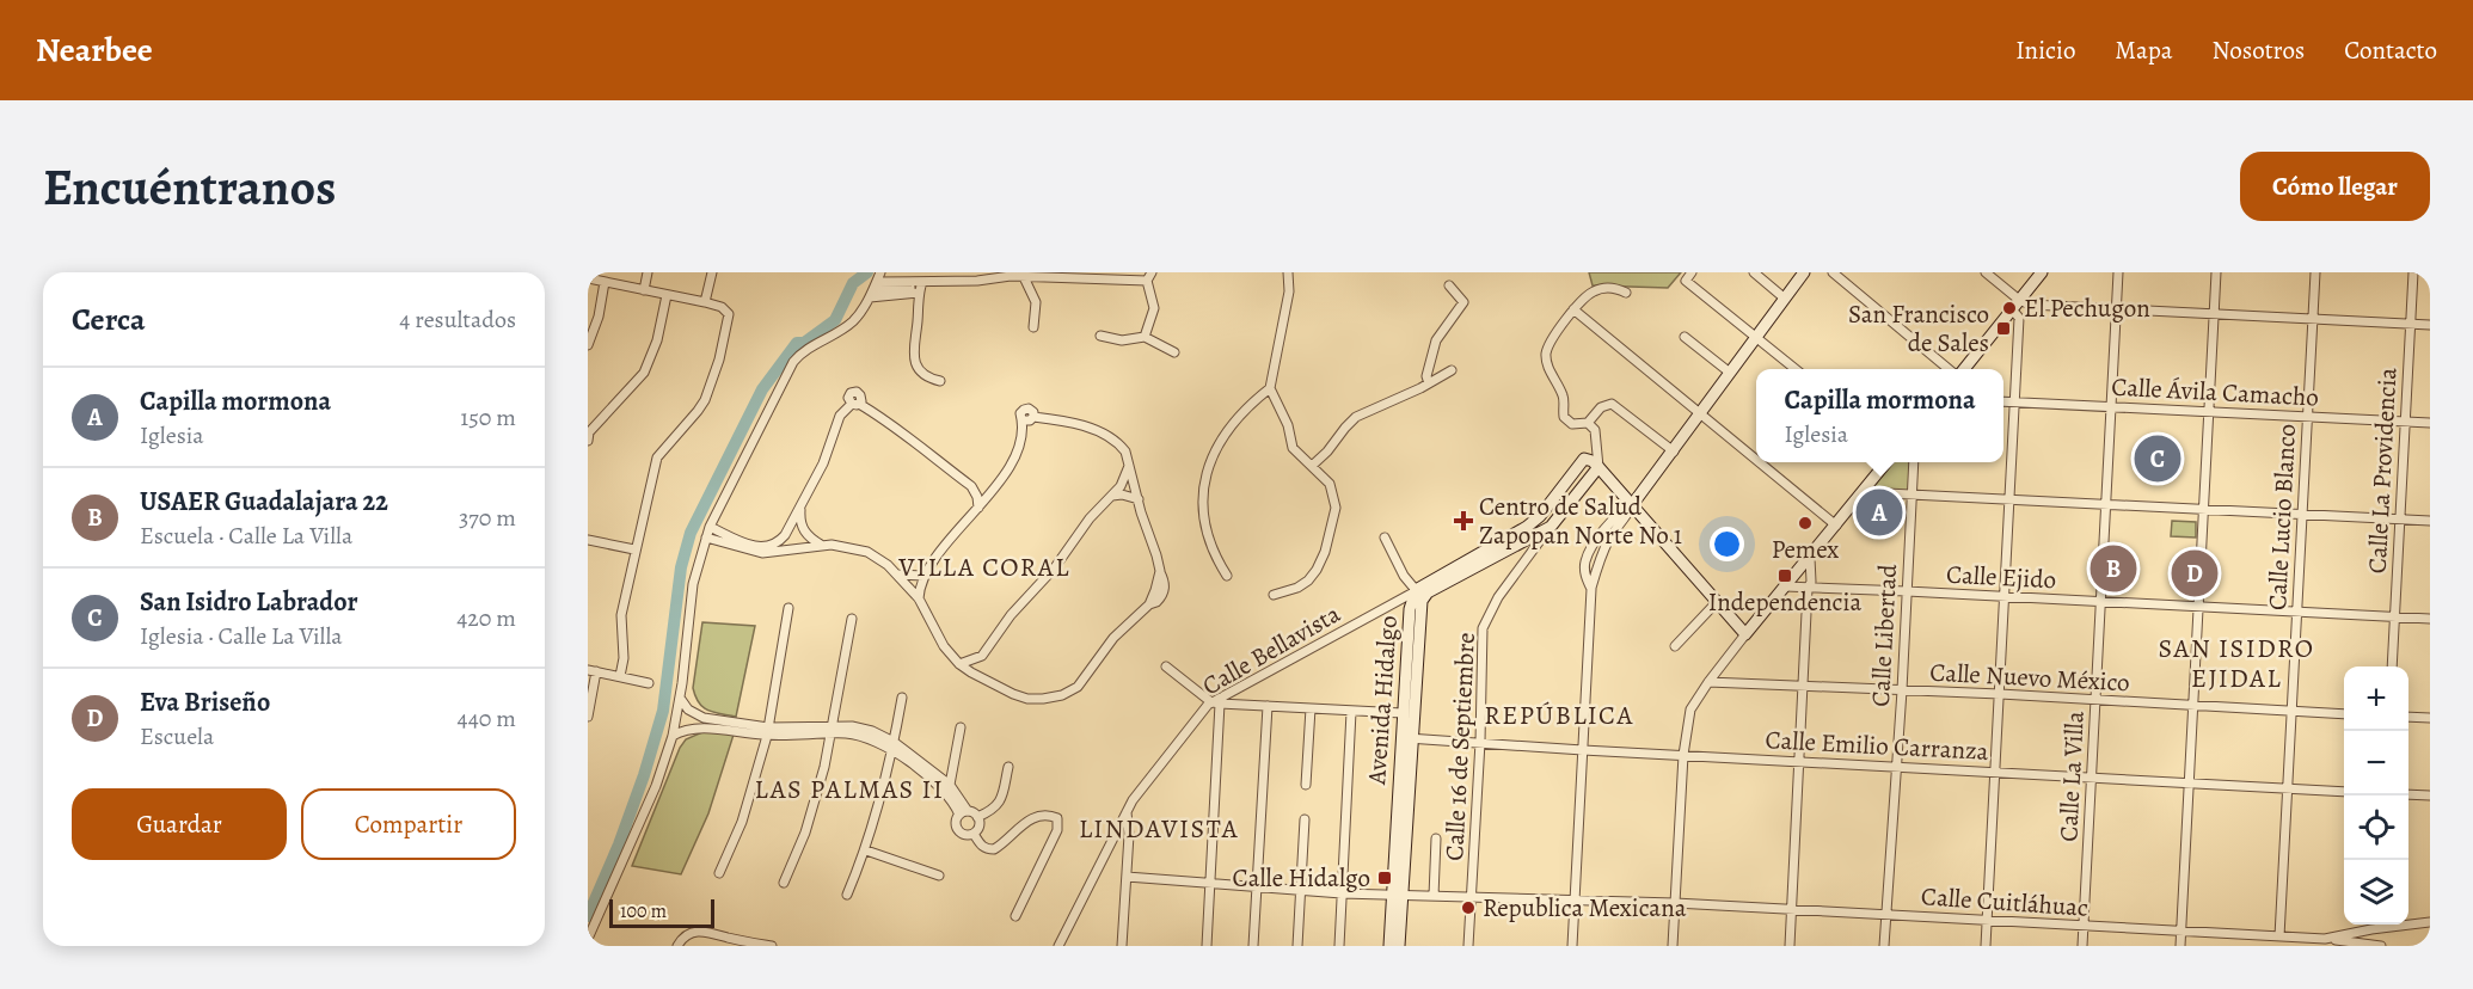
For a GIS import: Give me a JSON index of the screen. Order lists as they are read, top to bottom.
{
  "streets": {
    "main road": ["Avenida Hidalgo"],
    "street": [
      "Calle Ávila Camacho",
      "Calle La Providencia",
      "Calle Lucio Blanco",
      "Calle Ejido",
      "Calle Libertad",
      "Calle Bellavista",
      "Calle Nuevo México",
      "Calle Emilio Carranza",
      "Calle 16 de Septiembre",
      "Calle La Villa",
      "Calle Cuitláhuac"
    ]
  },
  "crossings": [
    ["Calle Ávila Camacho", "Calle La Providencia"],
    ["Calle Ávila Camacho", "Calle Lucio Blanco"],
    ["Calle Ávila Camacho", "Calle La Villa"],
    ["Calle La Providencia", "Calle Ejido"],
    ["Calle Lucio Blanco", "Calle Ejido"],
    ["Calle Lucio Blanco", "Calle Nuevo México"],
    ["Calle Lucio Blanco", "Calle Emilio Carranza"],
    ["Calle Lucio Blanco", "Calle Cuitláhuac"],
    ["Calle Ejido", "Calle Libertad"],
    ["Calle Ejido", "Calle La Villa"],
    ["Calle Libertad", "Calle Nuevo México"],
    ["Calle Libertad", "Calle Emilio Carranza"],
    ["Calle Libertad", "Calle Cuitláhuac"],
    ["Calle Bellavista", "Avenida Hidalgo"],
    ["Calle Nuevo México", "Calle La Villa"],
    ["Avenida Hidalgo", "Calle Emilio Carranza"],
    ["Avenida Hidalgo", "Calle 16 de Septiembre"],
    ["Avenida Hidalgo", "Calle Cuitláhuac"],
    ["Calle Emilio Carranza", "Calle 16 de Septiembre"],
    ["Calle Emilio Carranza", "Calle La Villa"],
    ["Calle 16 de Septiembre", "Calle Cuitláhuac"],
    ["Calle La Villa", "Calle Cuitláhuac"]
  ],
  "districts": [
    "VILLA CORAL",
    "SAN ISIDRO EJIDAL",
    "REPÚBLICA",
    "LAS PALMAS II",
    "LINDAVISTA"
  ],
  "places": {
    "other": ["El Pechugon", "Pemex", "Republica Mexicana"],
    "transit": ["San Francisco de Sales", "Independencia", "Calle Hidalgo"],
    "health": ["Centro de Salud Zapopan Norte No 1"]
  },
  "scale_bar": "100 m",
  "page": {
    "header": "Nearbee",
    "nav": [
      "Inicio",
      "Mapa",
      "Nosotros",
      "Contacto"
    ],
    "buttons": [
      "Cómo llegar",
      ["Guardar", "Compartir"]
    ],
    "title": "Encuéntranos",
    "heading": ["Cerca", "4 resultados"],
    "list": [
      {
        "mark": "A",
        "name": "Capilla mormona",
        "note": "Iglesia",
        "value": "150 m"
      },
      {
        "mark": "B",
        "name": "USAER Guadalajara 22",
        "note": "Escuela · Calle La Villa",
        "value": "370 m"
      },
      {
        "mark": "C",
        "name": "San Isidro Labrador",
        "note": "Iglesia · Calle La Villa",
        "value": "420 m"
      },
      {
        "mark": "D",
        "name": "Eva Briseño",
        "note": "Escuela",
        "value": "440 m"
      }
    ],
    "popup": ["Capilla mormona", "Iglesia"],
    "pins": [
      "C",
      "A",
      "B",
      "D"
    ],
    "map_buttons": ["+", "−"],
    "scale": "100 m"
  }
}
